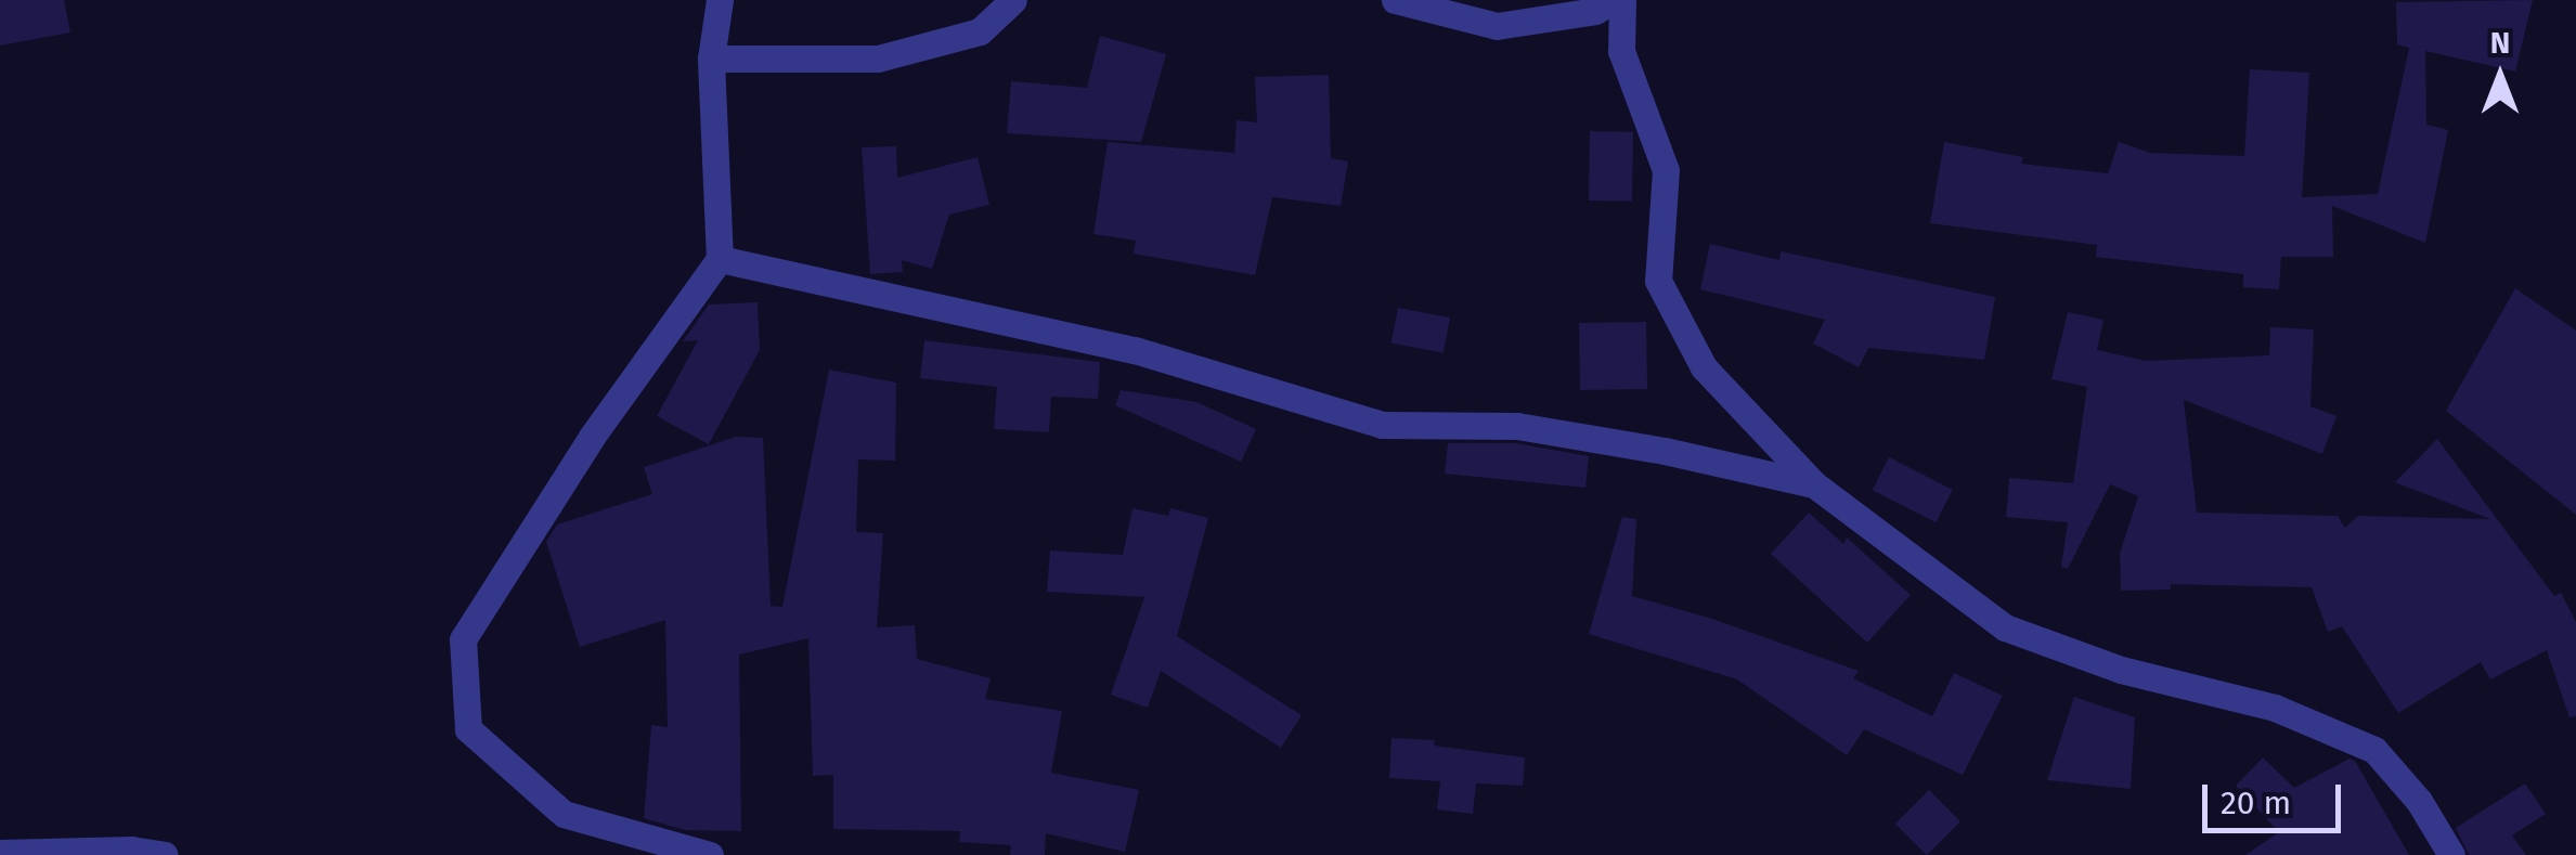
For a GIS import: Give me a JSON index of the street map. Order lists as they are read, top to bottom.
{
  "scale_bar": "20 m",
  "north": "top"
}
